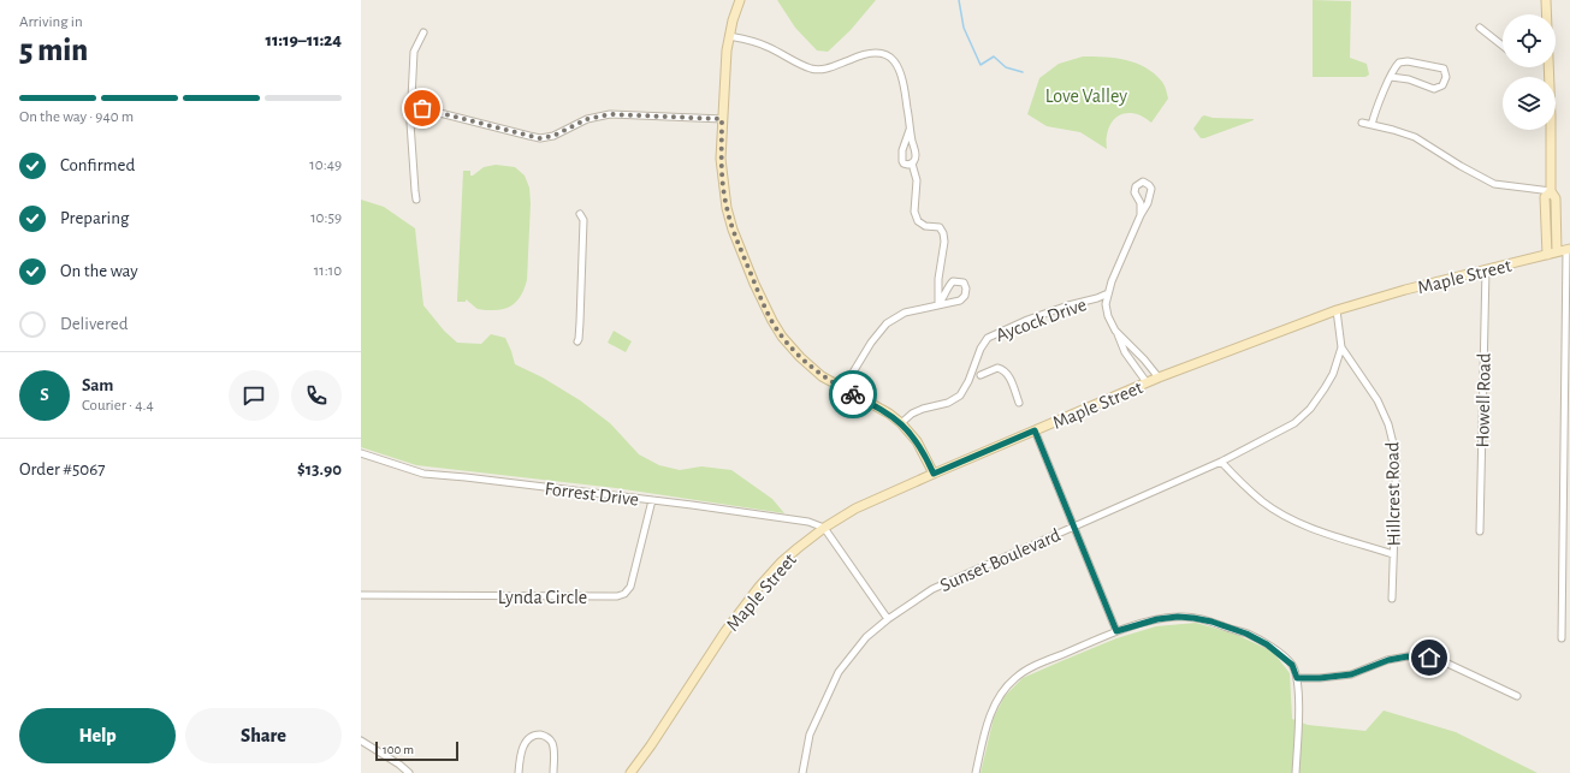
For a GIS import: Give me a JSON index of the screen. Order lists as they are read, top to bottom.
{
  "streets": {
    "main road": ["Maple Street"],
    "street": [
      "Aycock Drive",
      "Howell Road",
      "Forrest Drive",
      "Hillcrest Road",
      "Sunset Boulevard",
      "Lynda Circle"
    ]
  },
  "crossings": [
    ["Maple Street", "Howell Road"],
    ["Maple Street", "Forrest Drive"],
    ["Maple Street", "Sunset Boulevard"],
    ["Forrest Drive", "Lynda Circle"],
    ["Hillcrest Road", "Sunset Boulevard"]
  ],
  "parks": ["Love Valley"],
  "scale_bar": "100 m",
  "page": {
    "heading": ["5 min", "Arriving in", "11:19–11:24"],
    "panel": [
      "Sam",
      "Courier · 4.4",
      "Order #5067",
      "$13.90"
    ],
    "bar": "On the way · 940 m",
    "list": [
      ["Confirmed", "10:49"],
      ["Preparing", "10:59"],
      ["On the way", "11:10"],
      "Delivered"
    ],
    "round": "S",
    "buttons": ["Help", "Share"],
    "scale": "100 m"
  }
}
